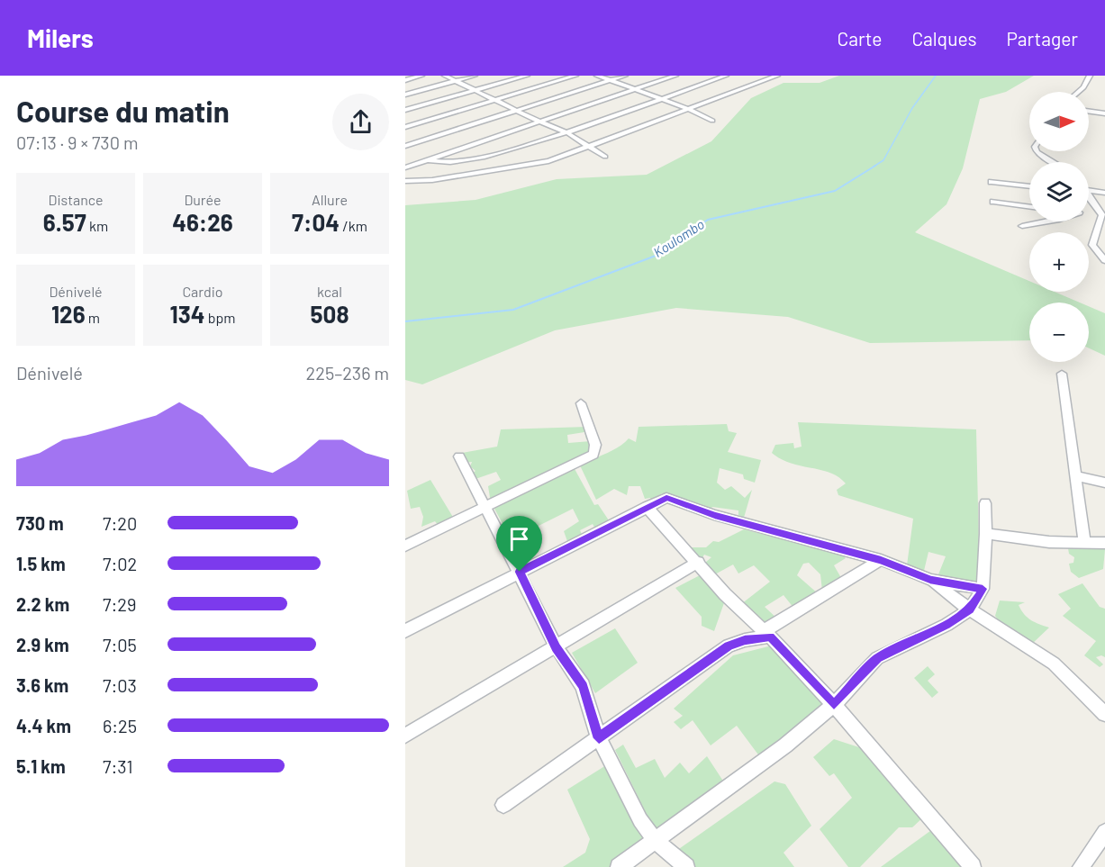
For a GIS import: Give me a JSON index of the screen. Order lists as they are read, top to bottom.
{
  "water": ["Koulombo"],
  "north": "right",
  "page": {
    "header": "Milers",
    "nav": ["Carte", "Calques", "Partager"],
    "heading": ["Course du matin", "07:13 · 9 × 730 m"],
    "map_buttons": ["+", "−"],
    "stats": [
      ["Distance", "6.57 km"],
      ["Durée", "46:26"],
      ["Allure", "7:04 /km"],
      ["Dénivelé", "126 m"],
      ["Cardio", "134 bpm"],
      ["kcal", "508"]
    ],
    "chart": ["Dénivelé", "225–236 m"],
    "list": [
      {
        "name": "730 m",
        "note": "7:20"
      },
      {
        "name": "1.5 km",
        "note": "7:02"
      },
      {
        "name": "2.2 km",
        "note": "7:29"
      },
      {
        "name": "2.9 km",
        "note": "7:05"
      },
      {
        "name": "3.6 km",
        "note": "7:03"
      },
      {
        "name": "4.4 km",
        "note": "6:25"
      },
      {
        "name": "5.1 km",
        "note": "7:31"
      }
    ]
  }
}
